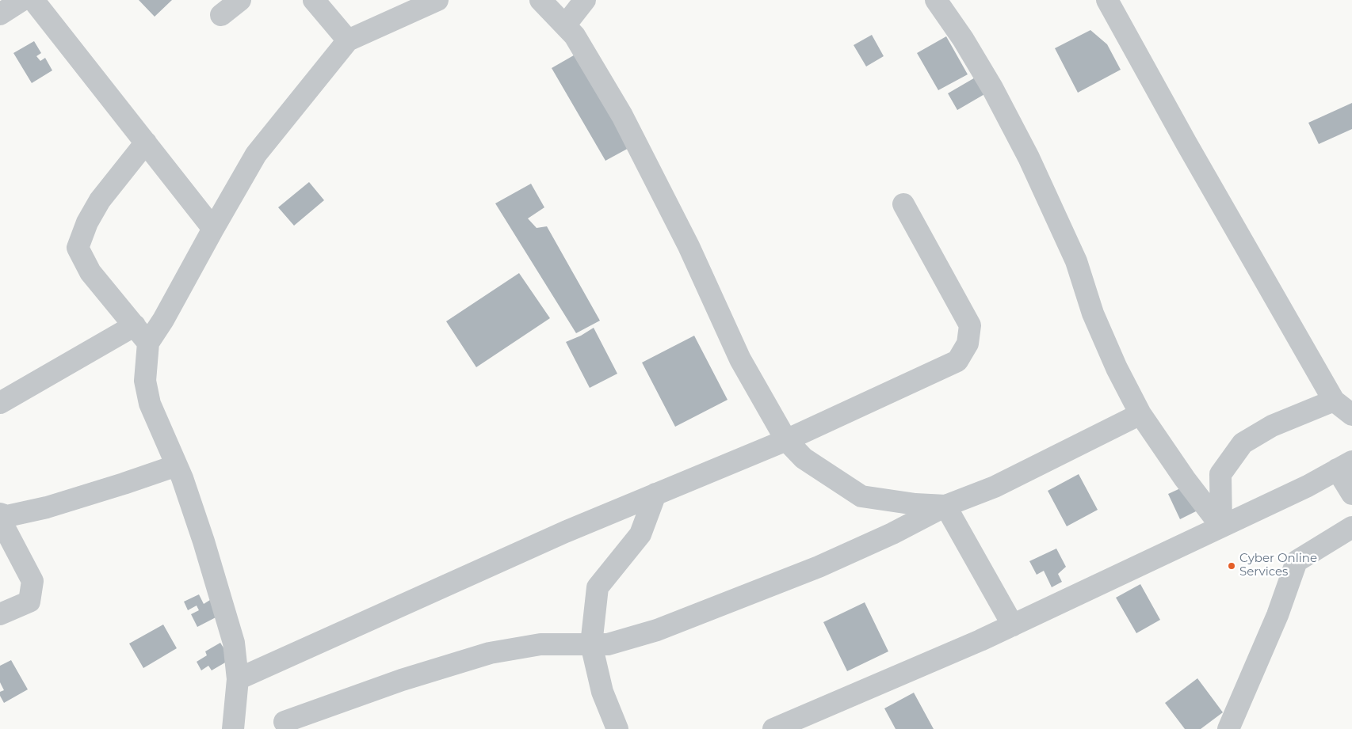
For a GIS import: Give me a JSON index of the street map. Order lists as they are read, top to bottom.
{
  "places": ["Cyber Online Services"]
}
